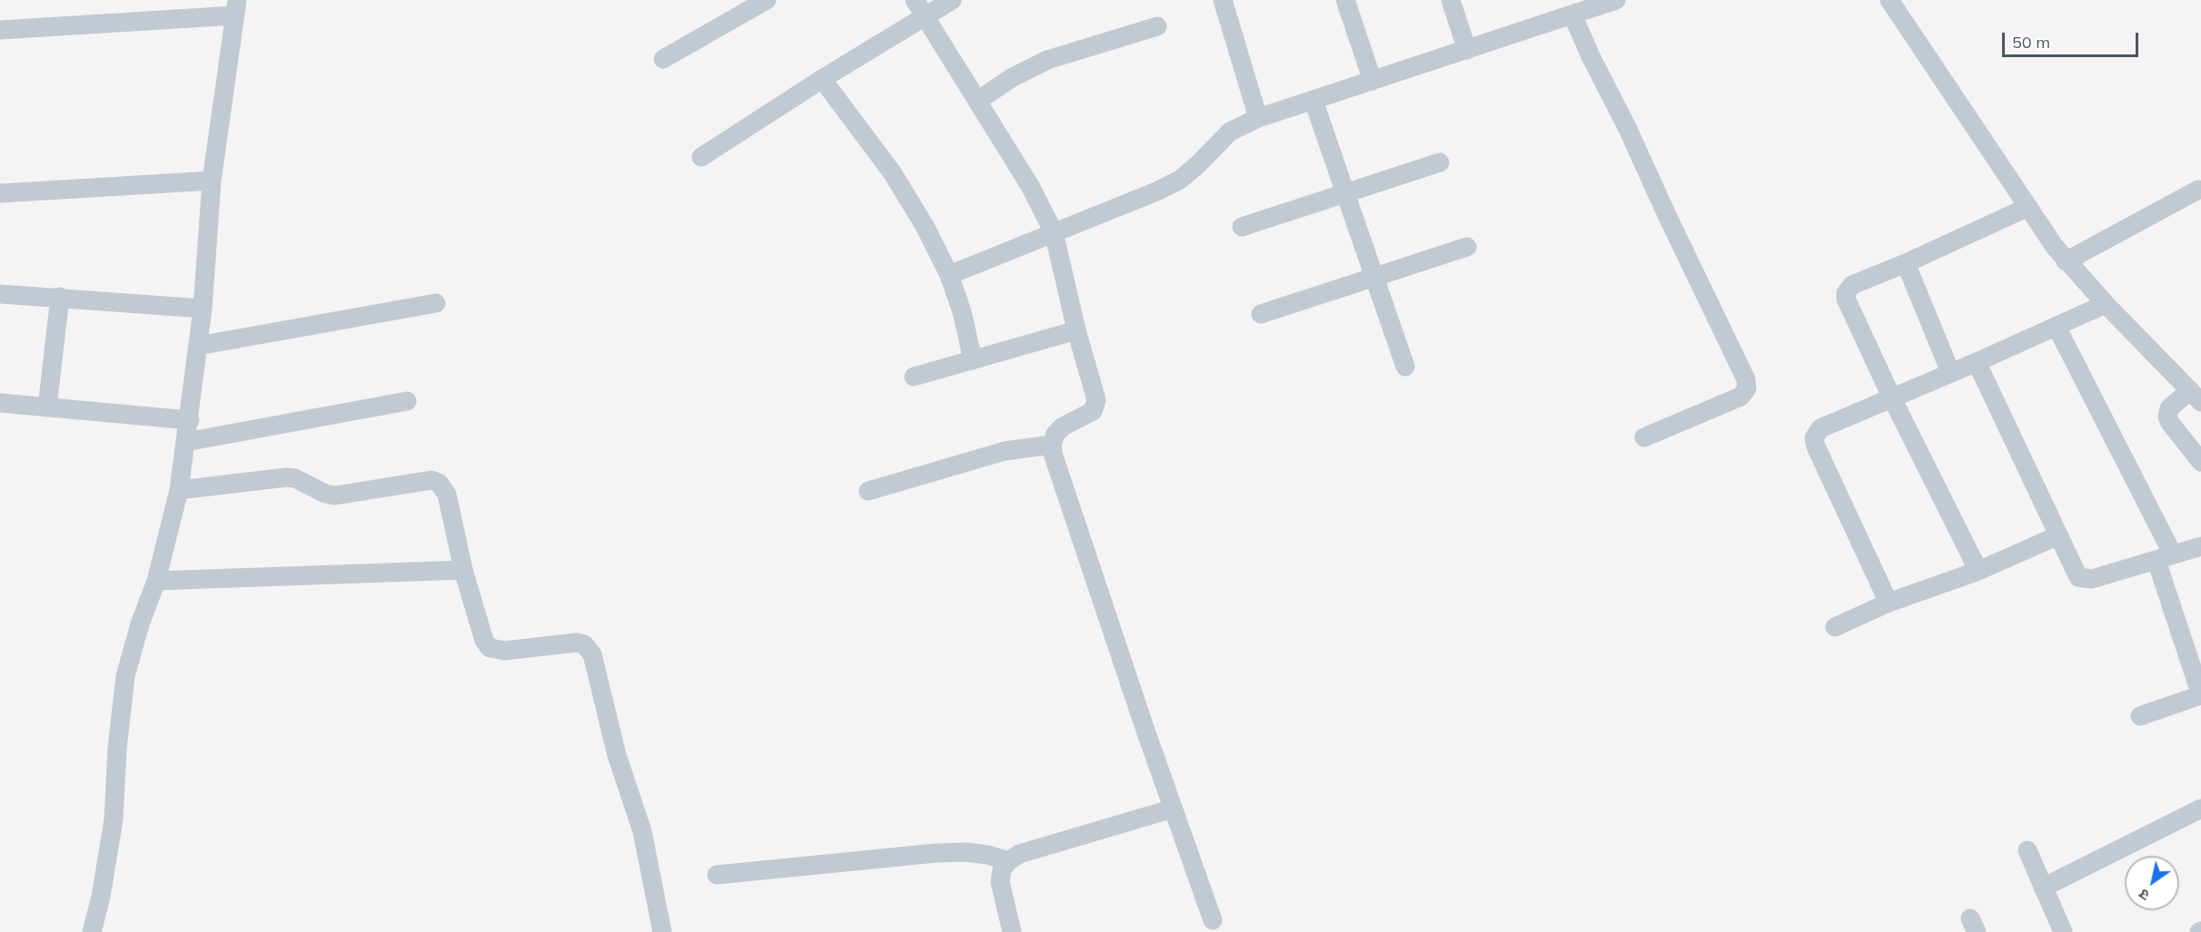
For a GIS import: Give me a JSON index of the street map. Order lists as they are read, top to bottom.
{
  "scale_bar": "50 m",
  "north": "bottom left"
}
